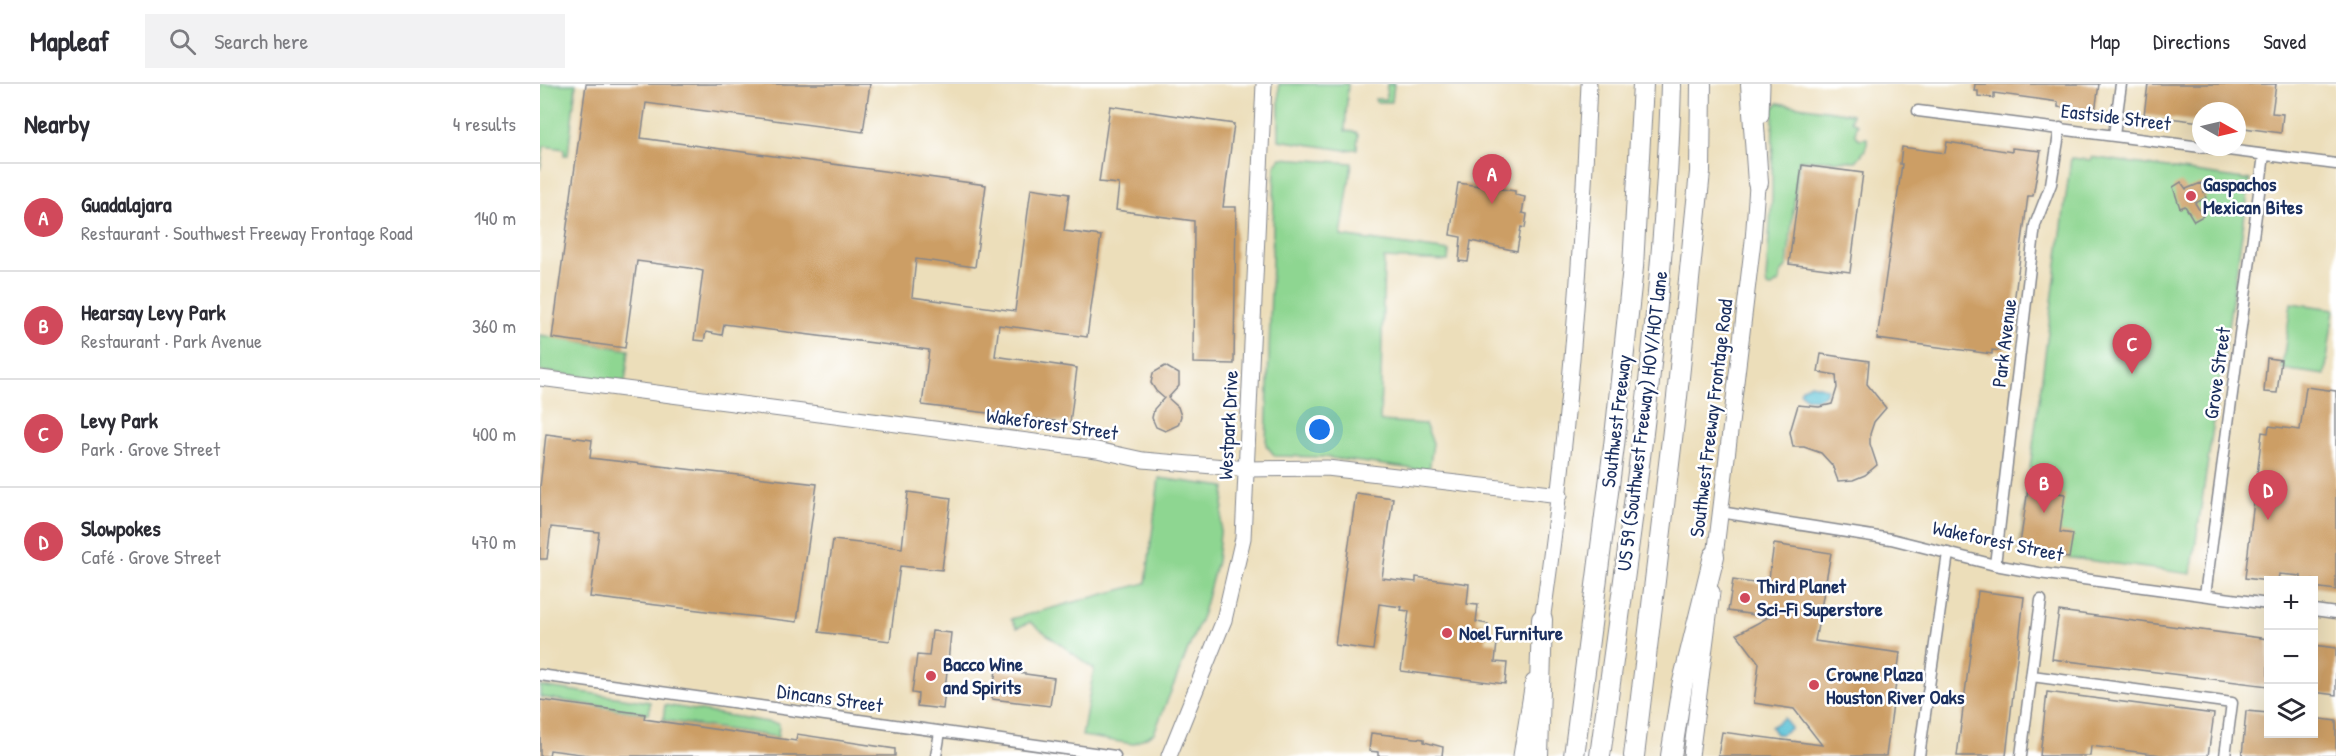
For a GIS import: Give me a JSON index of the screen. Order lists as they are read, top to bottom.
{
  "streets": {
    "highway": ["Southwest Freeway", "US 59 (Southwest Freeway) HOV/HOT lane"],
    "main road": ["Southwest Freeway Frontage Road", "Wakeforest Street", "Westpark Drive"],
    "street": [
      "Eastside Street",
      "Park Avenue",
      "Grove Street",
      "Dincans Street"
    ]
  },
  "crossings": [
    ["Eastside Street", "Park Avenue"],
    ["Eastside Street", "Grove Street"],
    ["Park Avenue", "Wakeforest Street"],
    ["Grove Street", "Wakeforest Street"],
    ["Southwest Freeway Frontage Road", "Wakeforest Street"],
    ["Wakeforest Street", "Westpark Drive"]
  ],
  "places": [
    "Gaspachos Mexican Bites",
    "Third Planet Sci-Fi Superstore",
    "Noel Furniture",
    "Bacco Wine and Spirits",
    "Crowne Plaza Houston River Oaks"
  ],
  "north": "right",
  "page": {
    "header": "Mapleaf",
    "search": "Search here",
    "nav": ["Map", "Directions", "Saved"],
    "heading": ["Nearby", "4 results"],
    "pins": [
      "A",
      "C",
      "B",
      "D"
    ],
    "list": [
      {
        "mark": "A",
        "name": "Guadalajara",
        "note": "Restaurant · Southwest Freeway Frontage Road",
        "value": "140 m"
      },
      {
        "mark": "B",
        "name": "Hearsay Levy Park",
        "note": "Restaurant · Park Avenue",
        "value": "360 m"
      },
      {
        "mark": "C",
        "name": "Levy Park",
        "note": "Park · Grove Street",
        "value": "400 m"
      },
      {
        "mark": "D",
        "name": "Slowpokes",
        "note": "Café · Grove Street",
        "value": "470 m"
      }
    ],
    "map_buttons": ["+", "−"]
  }
}
